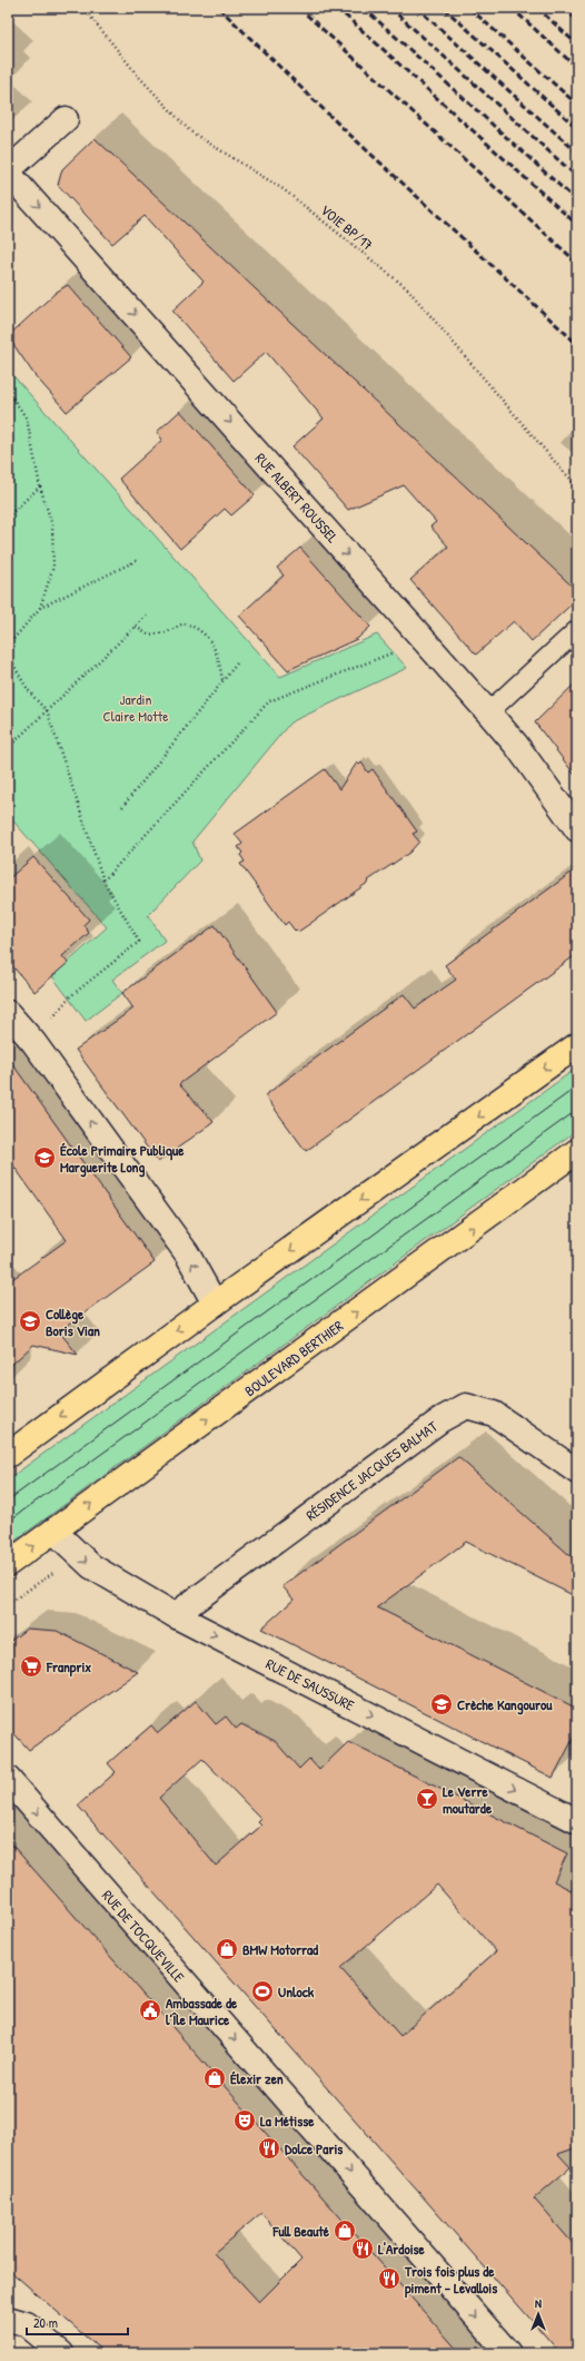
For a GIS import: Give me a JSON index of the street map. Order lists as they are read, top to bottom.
{
  "streets": {
    "main road": ["BOULEVARD BERTHIER"],
    "street": [
      "RUE ALBERT ROUSSEL",
      "RÉSIDENCE JACQUES BALMAT",
      "RUE DE SAUSSURE",
      "RUE DE TOCQUEVILLE"
    ],
    "path": ["VOIE BP/17"]
  },
  "crossings": [
    ["BOULEVARD BERTHIER", "RUE DE SAUSSURE"],
    ["RÉSIDENCE JACQUES BALMAT", "RUE DE SAUSSURE"]
  ],
  "one_way": ["RUE ALBERT ROUSSEL", "RUE DE SAUSSURE", "RUE DE TOCQUEVILLE"],
  "parks": ["Jardin Claire Motte"],
  "places": {
    "school or university": ["École Primaire Publique Marguerite Long", "Collège Boris Vian", "Crèche Kangourou"],
    "supermarket": ["Franprix"],
    "bar": ["Le Verre moutarde"],
    "shop": ["BMW Motorrad", "Élexir zen", "Full Beauté"],
    "sports": ["Unlock"],
    "public building": ["Ambassade de l’Île Maurice"],
    "theatre": ["La Métisse"],
    "restaurant": ["Dolce Paris", "L'Ardoise", "Trois fois plus de piment - Levallois"]
  },
  "scale_bar": "20 m",
  "north": "top"
}
